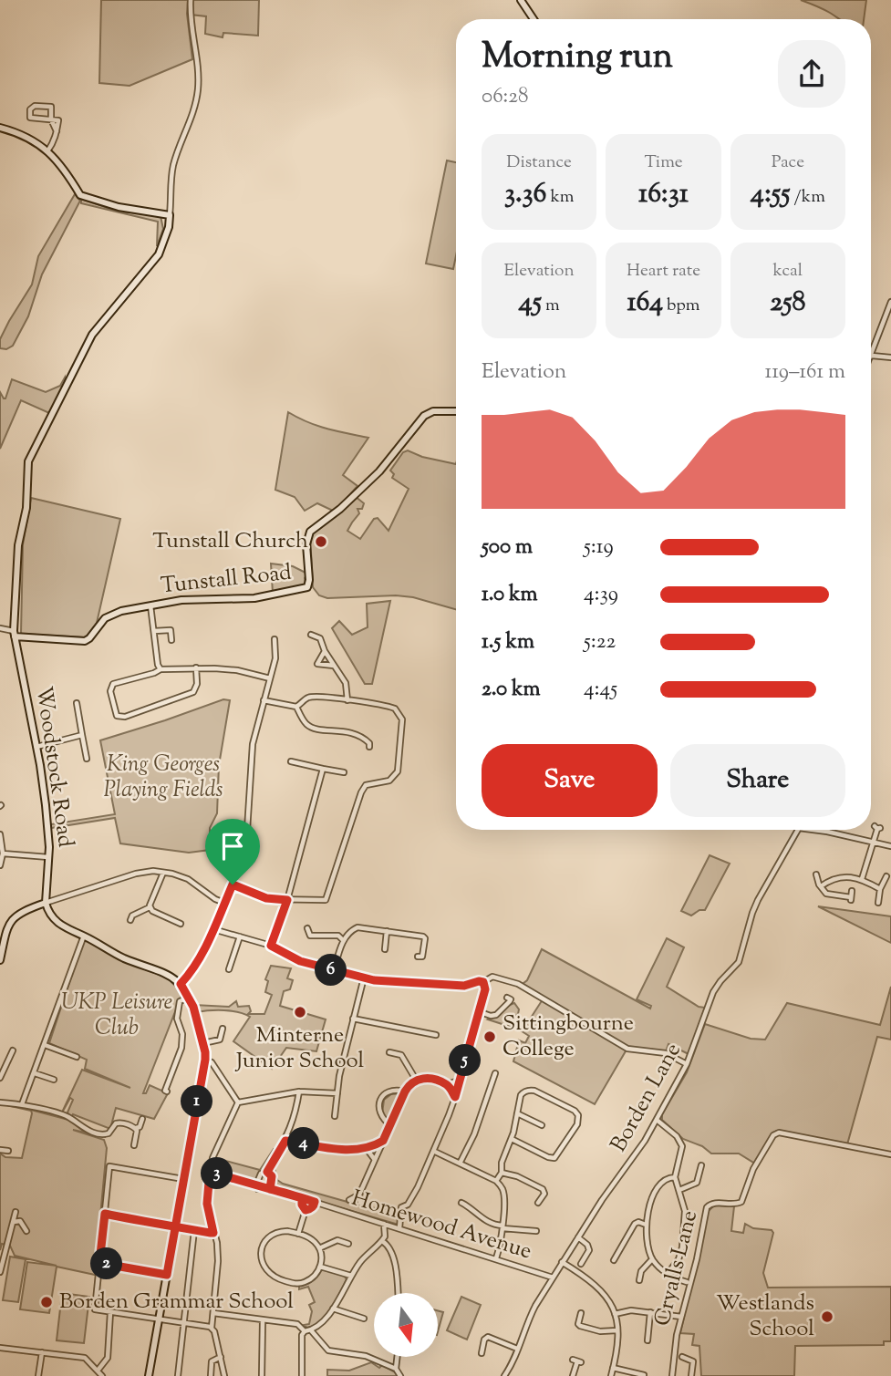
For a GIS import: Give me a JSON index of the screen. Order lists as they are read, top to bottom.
{
  "streets": {
    "street": [
      "Tunstall Road",
      "Woodstock Road",
      "Borden Lane",
      "Homewood Avenue",
      "Cryalls Lane"
    ]
  },
  "crossings": [
    ["Tunstall Road", "Woodstock Road"],
    ["Borden Lane", "Homewood Avenue"]
  ],
  "parks": ["King Georges Playing Fields", "UKP Leisure Club"],
  "places": [
    "Tunstall Church",
    "Minterne Junior School",
    "Sittingbourne College",
    "Borden Grammar School",
    "Westlands School"
  ],
  "north": "bottom",
  "page": {
    "heading": ["Morning run", "06:28"],
    "stats": [
      ["Distance", "3.36 km"],
      ["Time", "16:31"],
      ["Pace", "4:55 /km"],
      ["Elevation", "45 m"],
      ["Heart rate", "164 bpm"],
      ["kcal", "258"]
    ],
    "chart": ["Elevation", "119–161 m"],
    "list": [
      {
        "name": "500 m",
        "note": "5:19"
      },
      {
        "name": "1.0 km",
        "note": "4:39"
      },
      {
        "name": "1.5 km",
        "note": "5:22"
      },
      {
        "name": "2.0 km",
        "note": "4:45"
      }
    ],
    "buttons": ["Save", "Share"],
    "pins": [
      "6",
      "5",
      "1",
      "4",
      "3",
      "2"
    ]
  }
}
